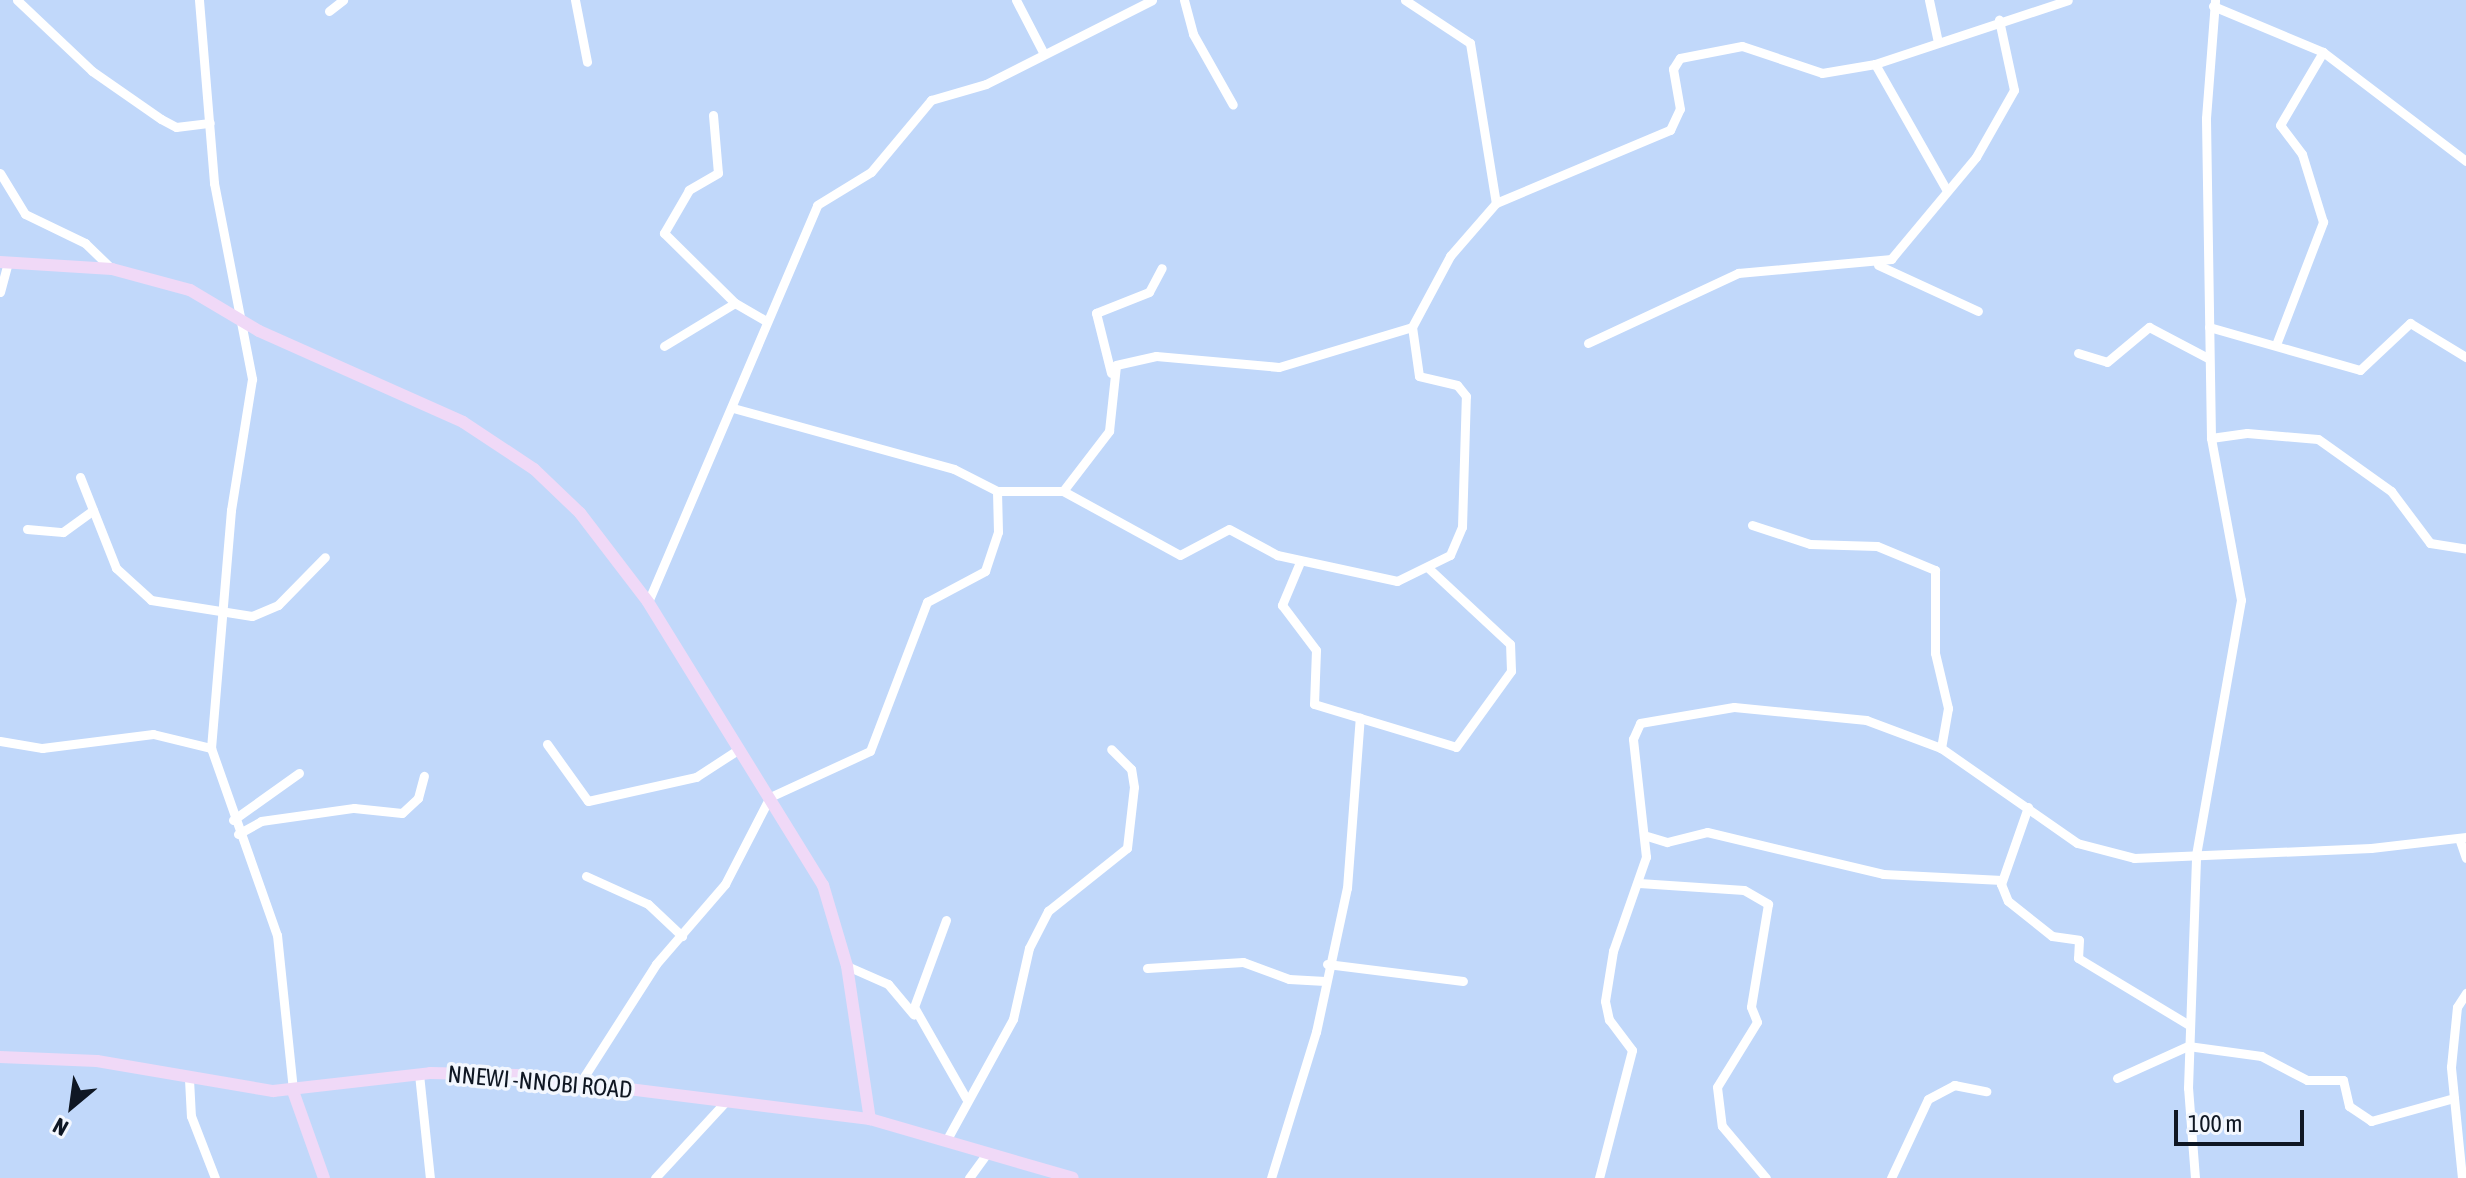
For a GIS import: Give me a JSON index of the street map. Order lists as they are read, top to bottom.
{
  "streets": {
    "street": ["NNEWI -NNOBI ROAD"]
  },
  "scale_bar": "100 m",
  "north": "bottom left"
}
